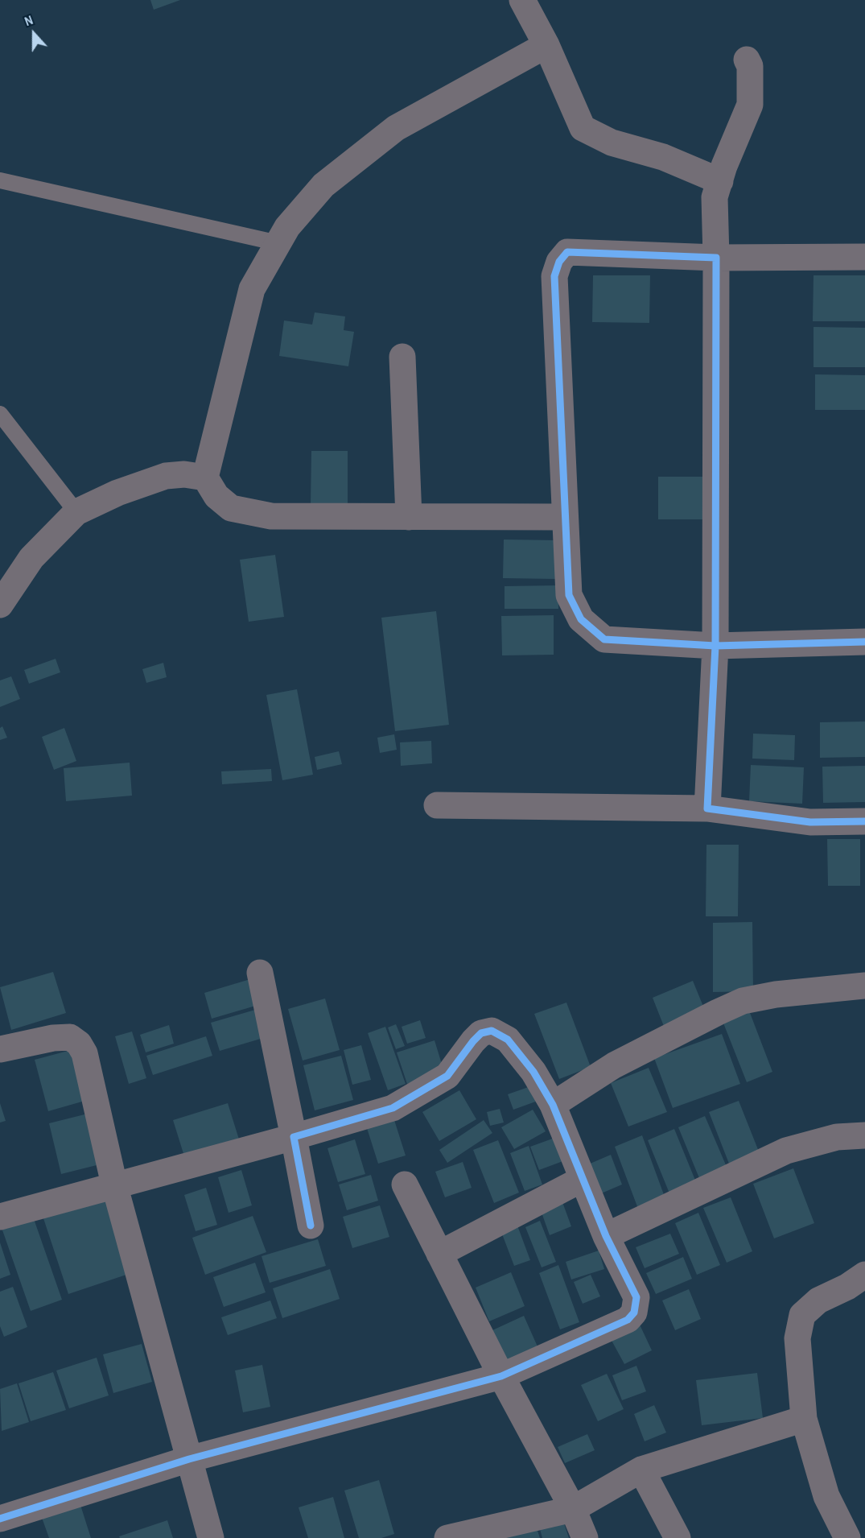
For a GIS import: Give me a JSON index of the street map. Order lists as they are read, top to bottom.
{
  "north": "top"
}
